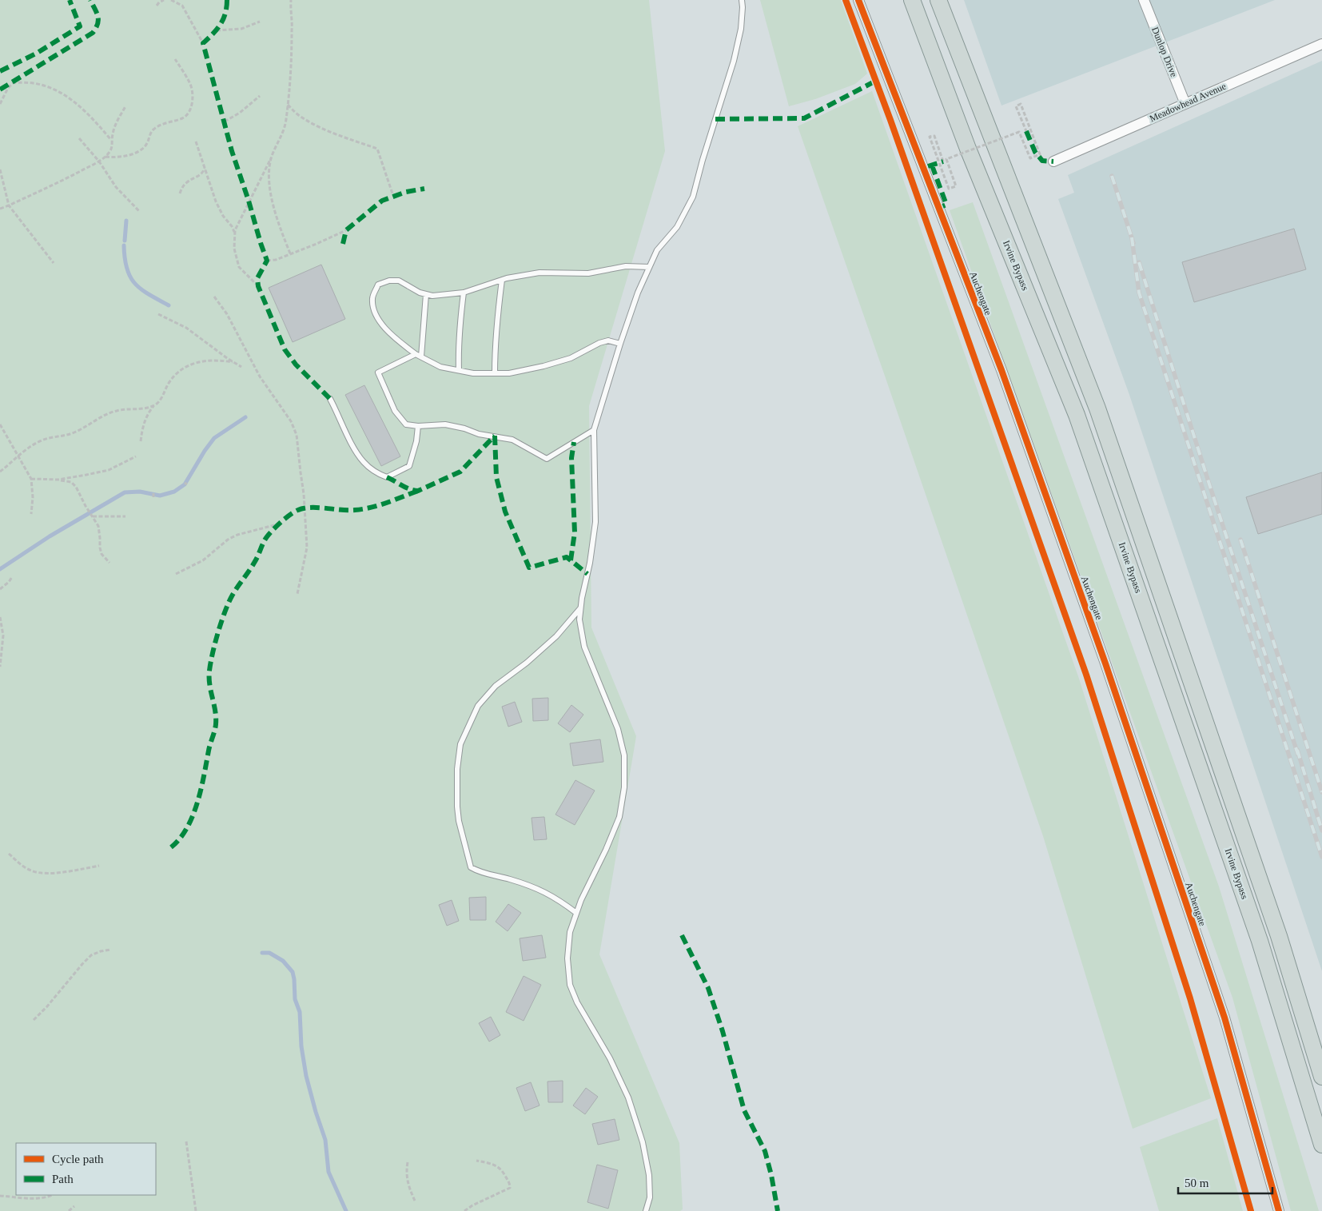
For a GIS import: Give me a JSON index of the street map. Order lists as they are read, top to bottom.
{
  "streets": {
    "highway": ["Irvine Bypass"],
    "street": ["Dunlop Drive", "Meadowhead Avenue", "Auchengate"]
  },
  "crossings": [
    ["Dunlop Drive", "Meadowhead Avenue"]
  ],
  "legend": ["Cycle path", "Path"],
  "scale_bar": "50 m"
}
